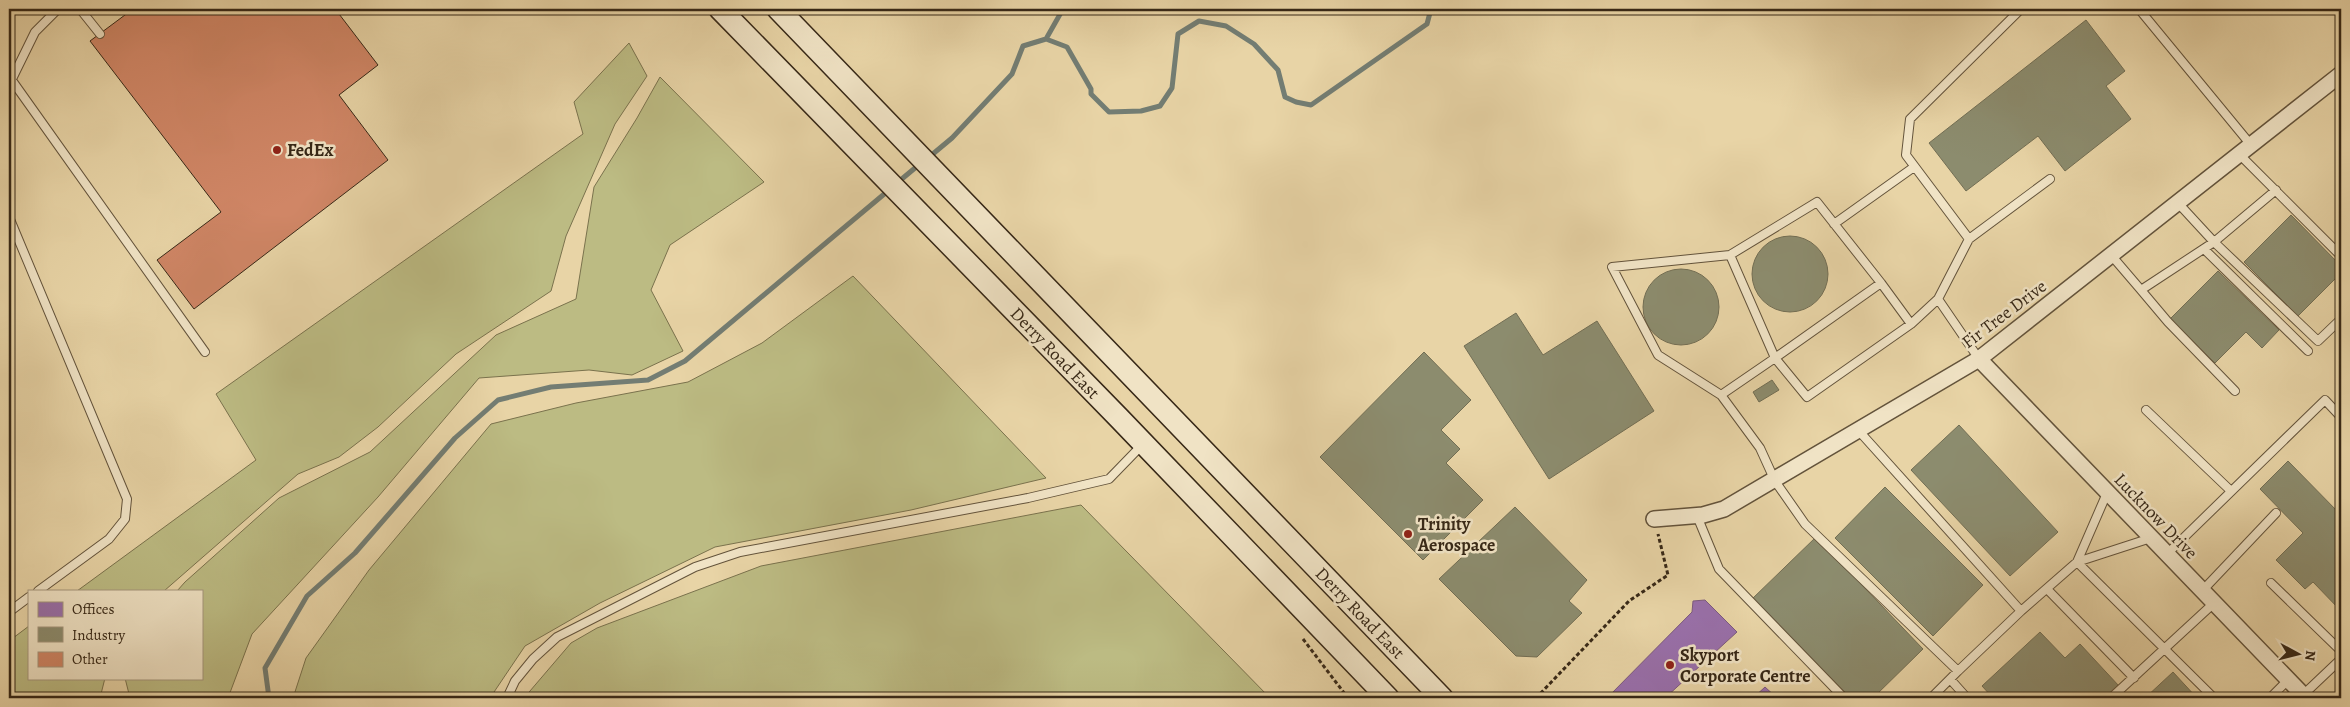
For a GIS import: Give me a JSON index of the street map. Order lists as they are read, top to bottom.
{
  "streets": {
    "main road": ["Derry Road East"],
    "street": ["Fir Tree Drive", "Lucknow Drive"]
  },
  "crossings": [
    ["Fir Tree Drive", "Lucknow Drive"]
  ],
  "places": ["FedEx", "Trinity Aerospace", "Skyport Corporate Centre"],
  "legend": ["Offices", "Industry", "Other"],
  "north": "right"
}
